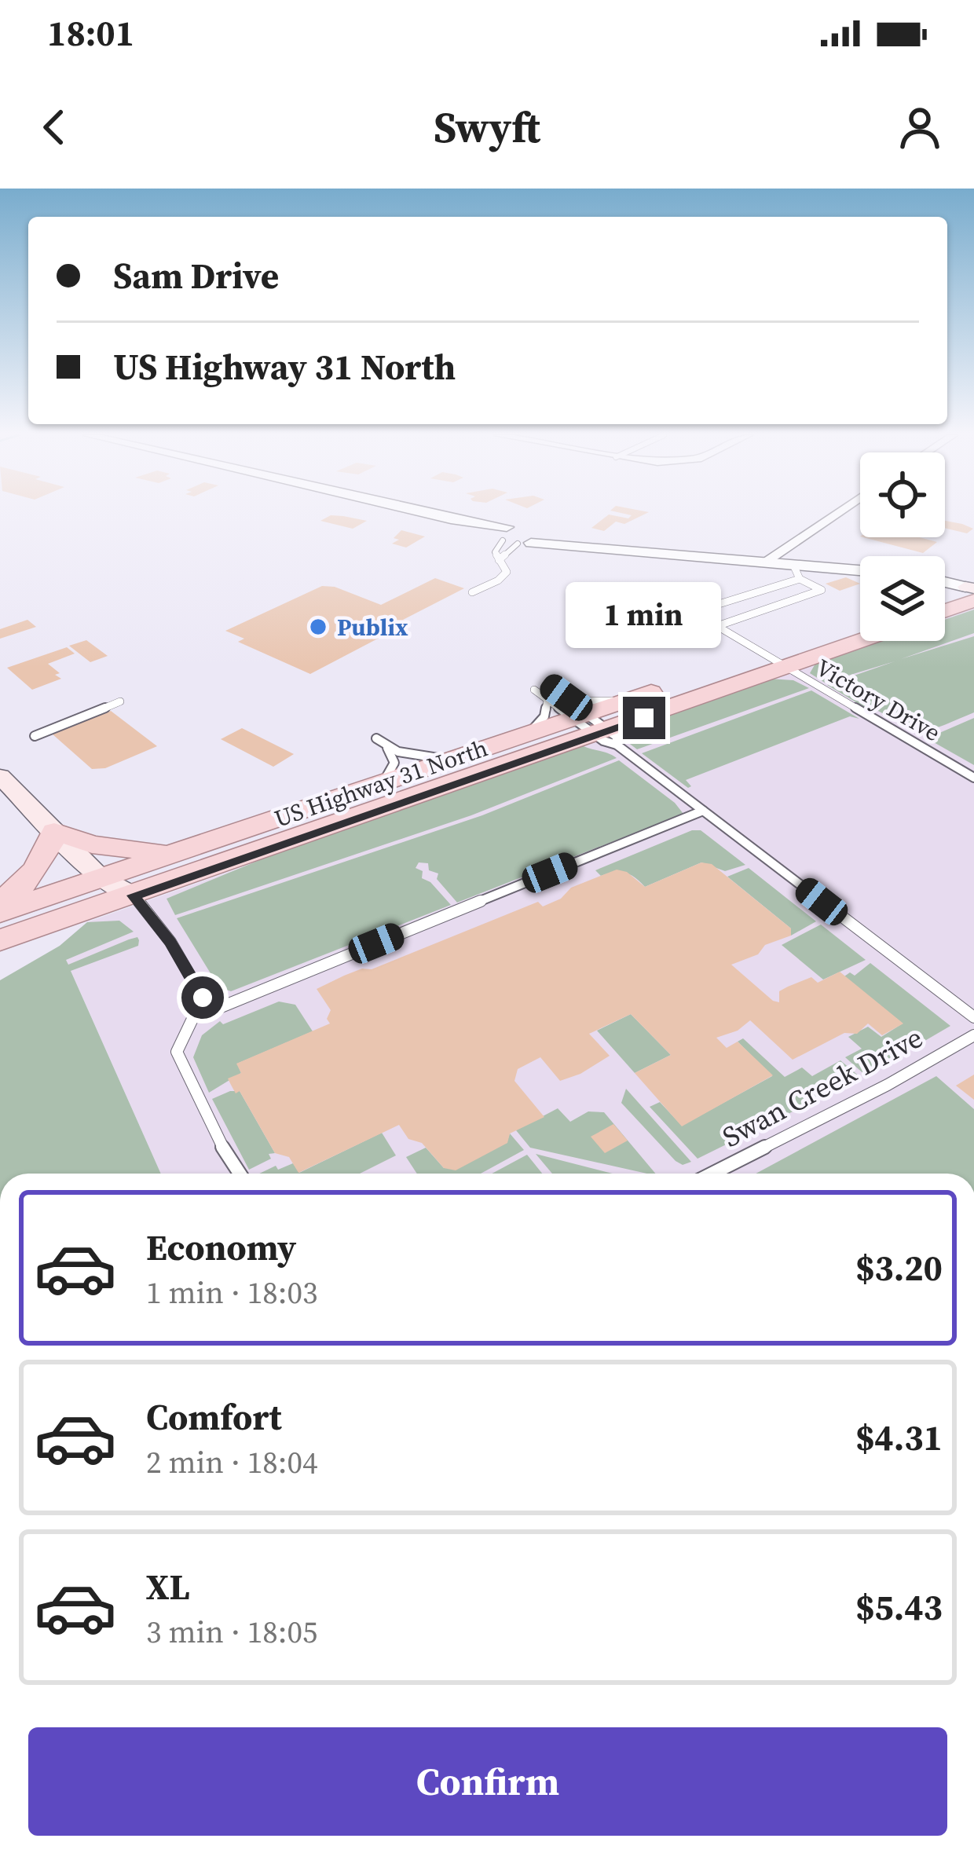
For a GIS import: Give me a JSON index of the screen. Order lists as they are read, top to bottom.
{
  "streets": {
    "main road": ["US Highway 31 North"],
    "lane": ["Victory Drive", "Swan Creek Drive"]
  },
  "crossings": [
    ["Victory Drive", "US Highway 31 North"]
  ],
  "places": ["Publix"],
  "page": {
    "status": "18:01",
    "header": "Swyft",
    "banner": ["Sam Drive", "US Highway 31 North"],
    "bubble": "1 min",
    "list": [
      {
        "name": "Economy",
        "note": "1 min · 18:03",
        "value": "$3.20"
      },
      {
        "name": "Comfort",
        "note": "2 min · 18:04",
        "value": "$4.31"
      },
      {
        "name": "XL",
        "note": "3 min · 18:05",
        "value": "$5.43"
      }
    ],
    "buttons": "Confirm"
  }
}
